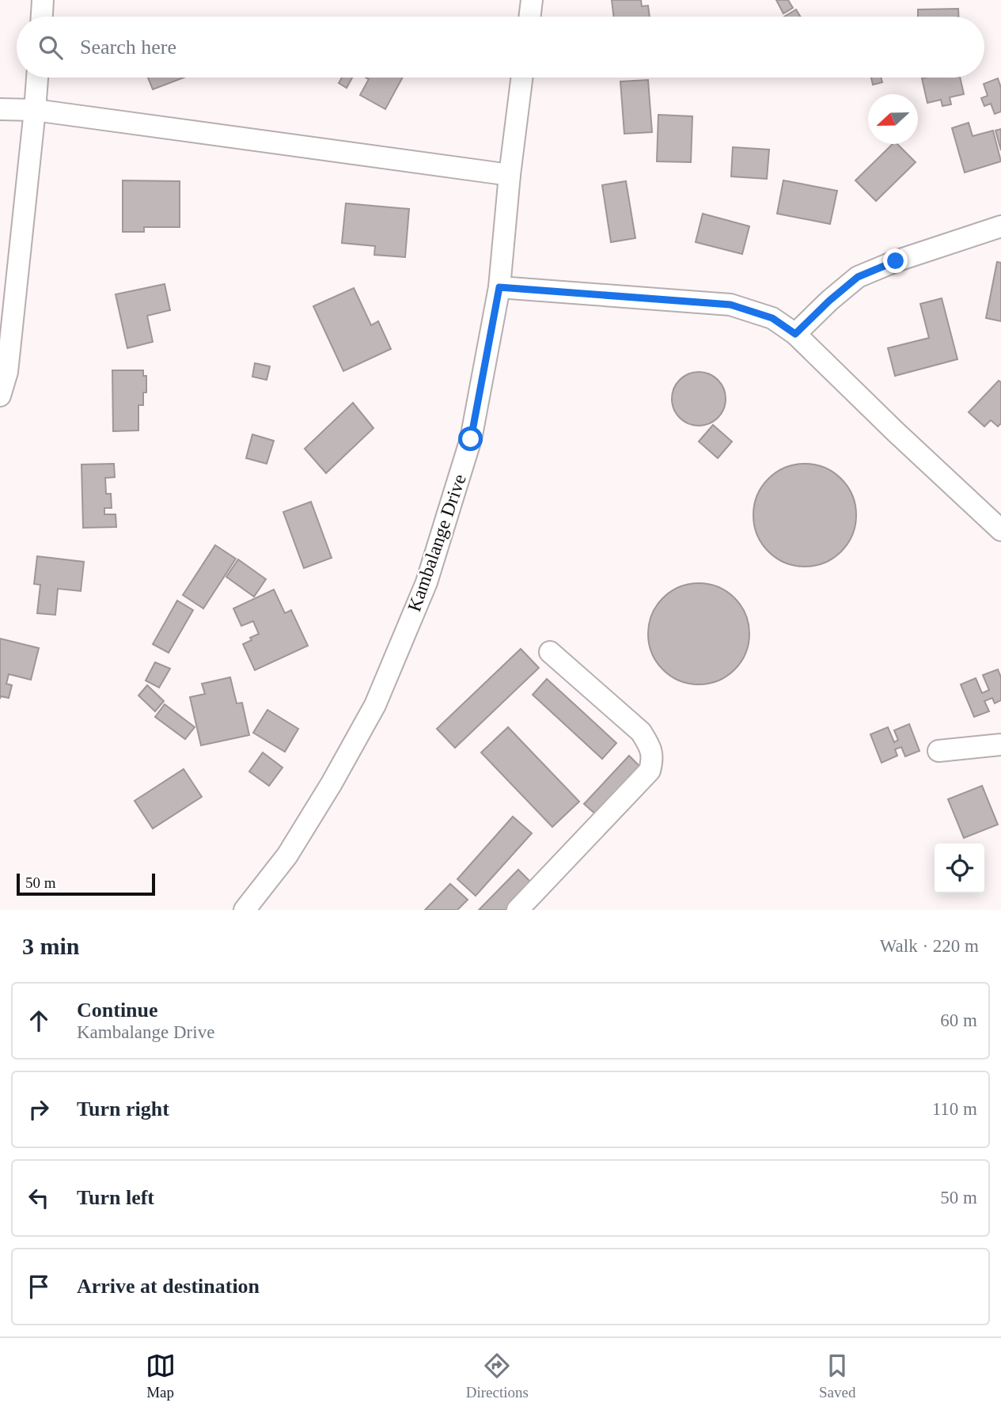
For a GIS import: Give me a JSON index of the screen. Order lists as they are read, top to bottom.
{
  "streets": {
    "street": ["Kambalange Drive"]
  },
  "scale_bar": "50 m",
  "north": "left",
  "page": {
    "search": "Search here",
    "scale": "50 m",
    "heading": ["3 min", "Walk · 220 m"],
    "list": [
      ["Continue", "Kambalange Drive", "60 m"],
      ["Turn right", "110 m"],
      ["Turn left", "50 m"],
      "Arrive at destination"
    ],
    "nav": ["Map", "Directions", "Saved"]
  }
}
